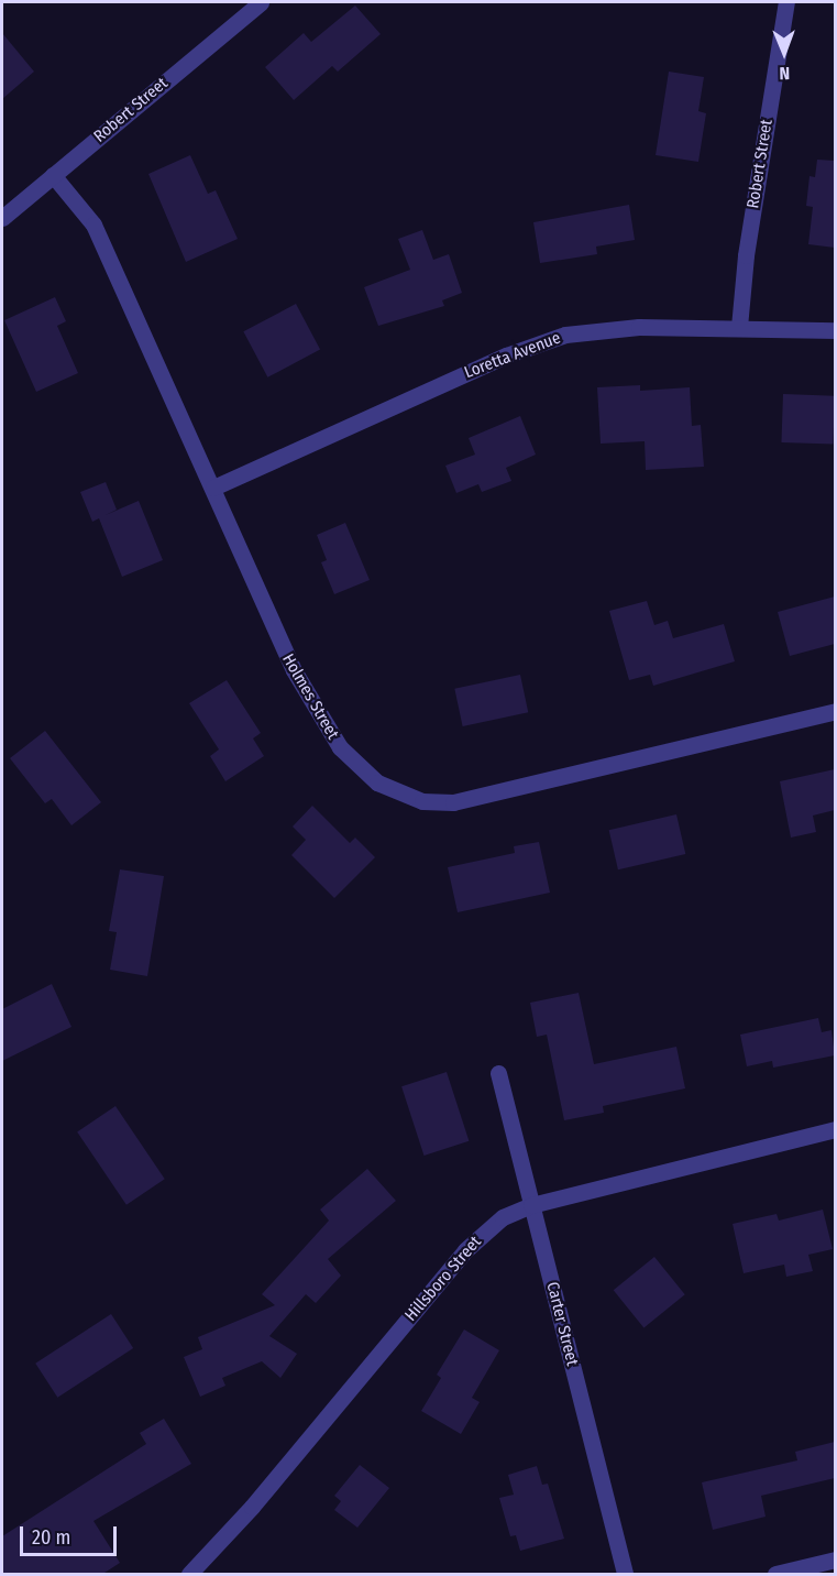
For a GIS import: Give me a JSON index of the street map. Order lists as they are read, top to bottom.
{
  "streets": {
    "street": [
      "Robert Street",
      "Loretta Avenue",
      "Holmes Street",
      "Hillsboro Street",
      "Carter Street"
    ]
  },
  "crossings": [
    ["Robert Street", "Loretta Avenue"],
    ["Robert Street", "Holmes Street"],
    ["Loretta Avenue", "Holmes Street"],
    ["Hillsboro Street", "Carter Street"]
  ],
  "scale_bar": "20 m",
  "north": "bottom"
}
